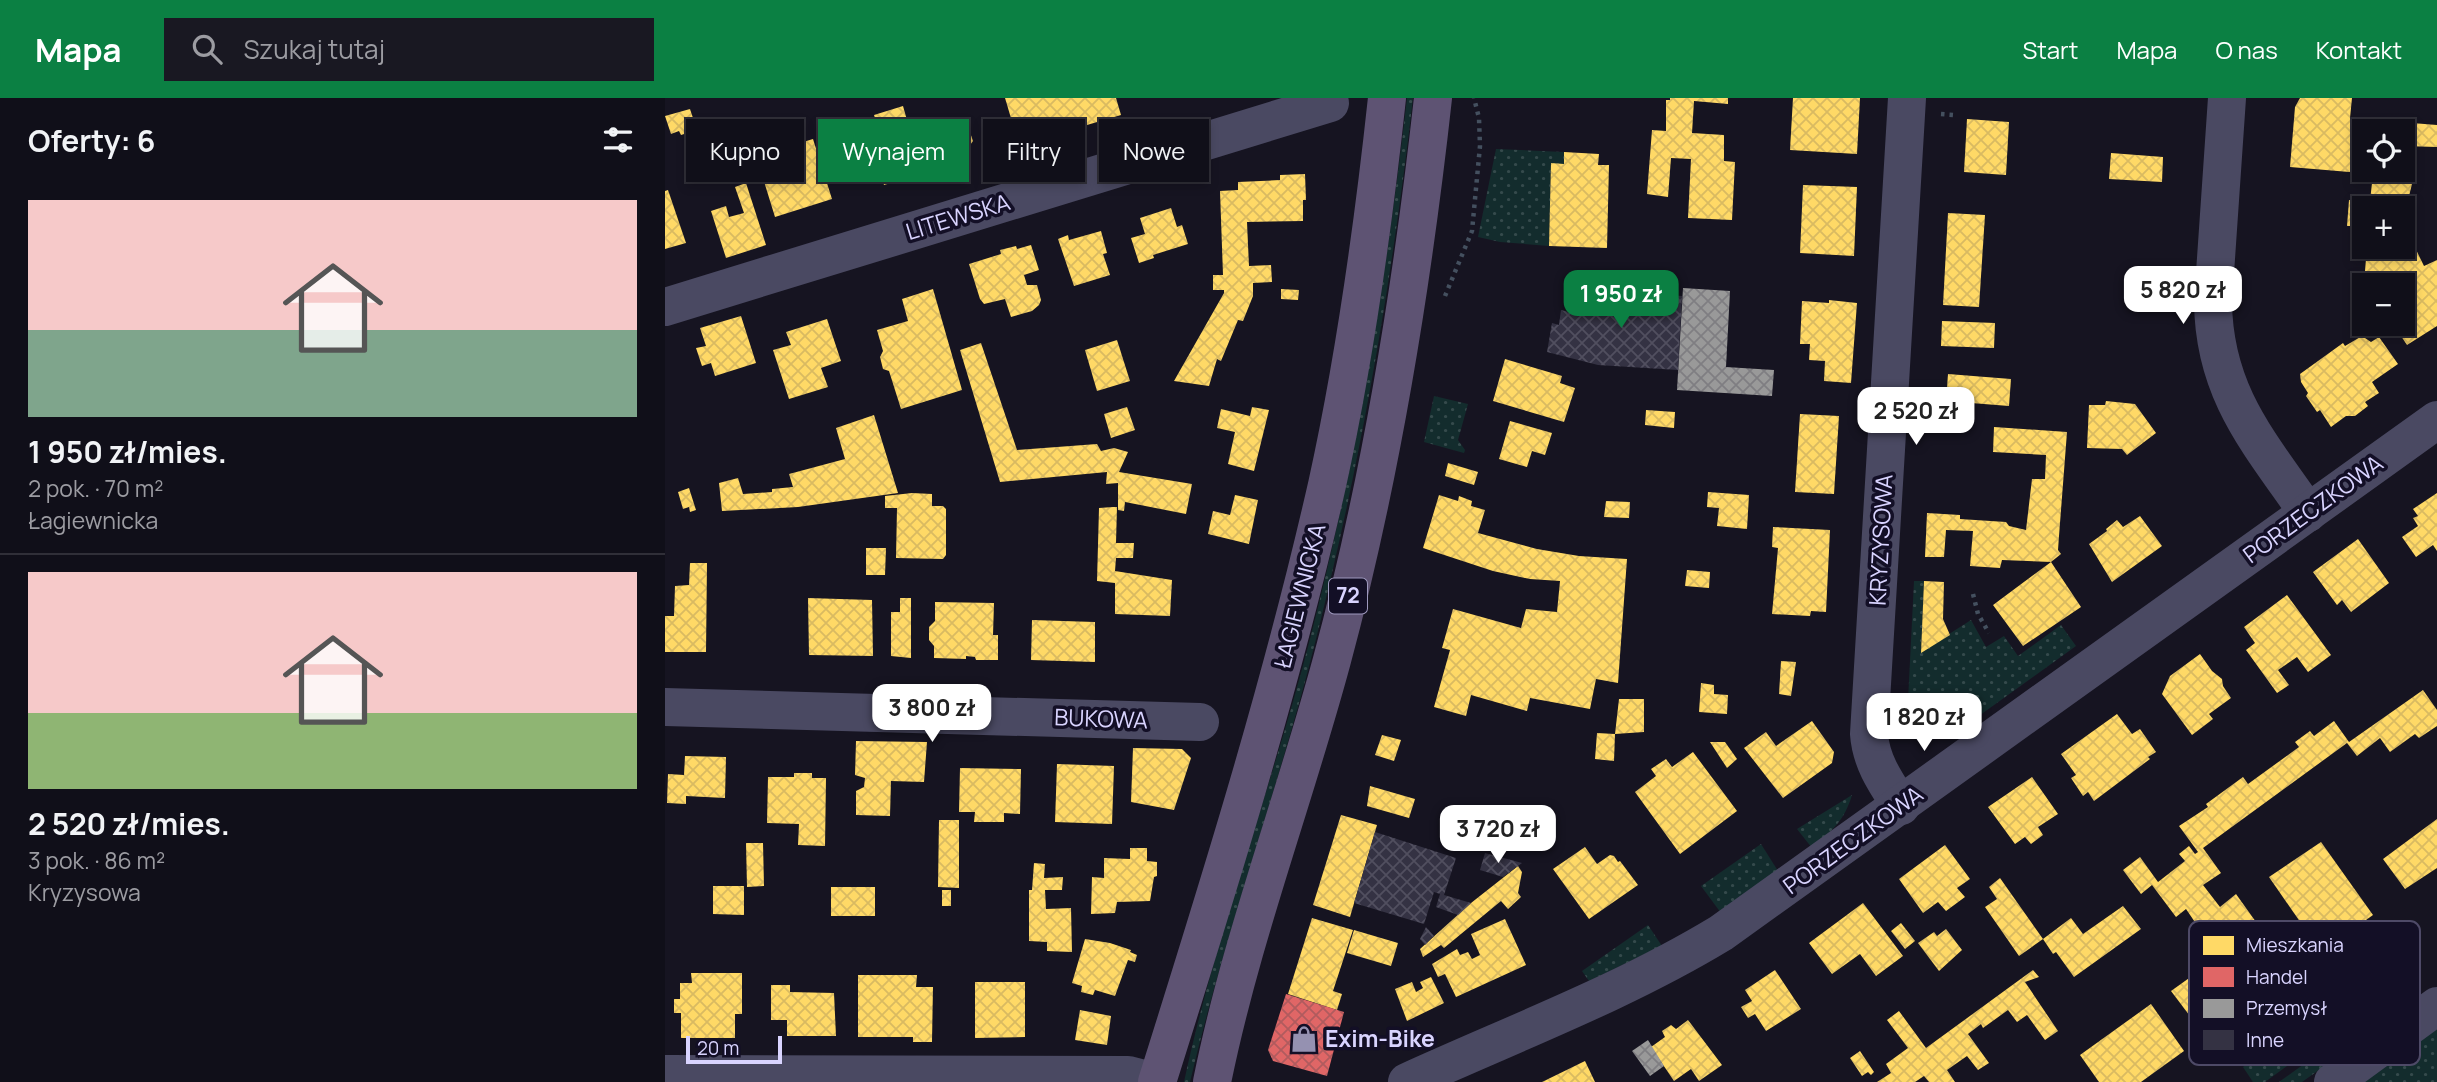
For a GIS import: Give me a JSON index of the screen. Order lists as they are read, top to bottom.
{
  "streets": {
    "main road": ["ŁAGIEWNICKA", "72"],
    "street": [
      "LITEWSKA",
      "PORZECZKOWA",
      "KRYZYSOWA",
      "BUKOWA"
    ]
  },
  "crossings": [
    ["PORZECZKOWA", "KRYZYSOWA"]
  ],
  "places": {
    "shop": ["Exim-Bike"]
  },
  "legend": [
    "Mieszkania",
    "Handel",
    "Przemysł",
    "Inne"
  ],
  "scale_bar": "20 m",
  "page": {
    "header": "Mapa",
    "search": "Szukaj tutaj",
    "nav": [
      "Start",
      "Mapa",
      "O nas",
      "Kontakt"
    ],
    "heading": "Oferty: 6",
    "map_buttons": ["+", "−"],
    "chip": [
      "Kupno",
      "Wynajem",
      "Filtry",
      "Nowe"
    ],
    "list": [
      {
        "name": "1 950 zł/mies.",
        "note": "2 pok. · 70 m² · Łagiewnicka"
      },
      {
        "name": "2 520 zł/mies.",
        "note": "3 pok. · 86 m² · Kryzysowa"
      }
    ],
    "price": [
      "5 820 zł",
      "1 950 zł",
      "2 520 zł",
      "3 800 zł",
      "1 820 zł",
      "3 720 zł"
    ],
    "scale": "20 m"
  }
}
